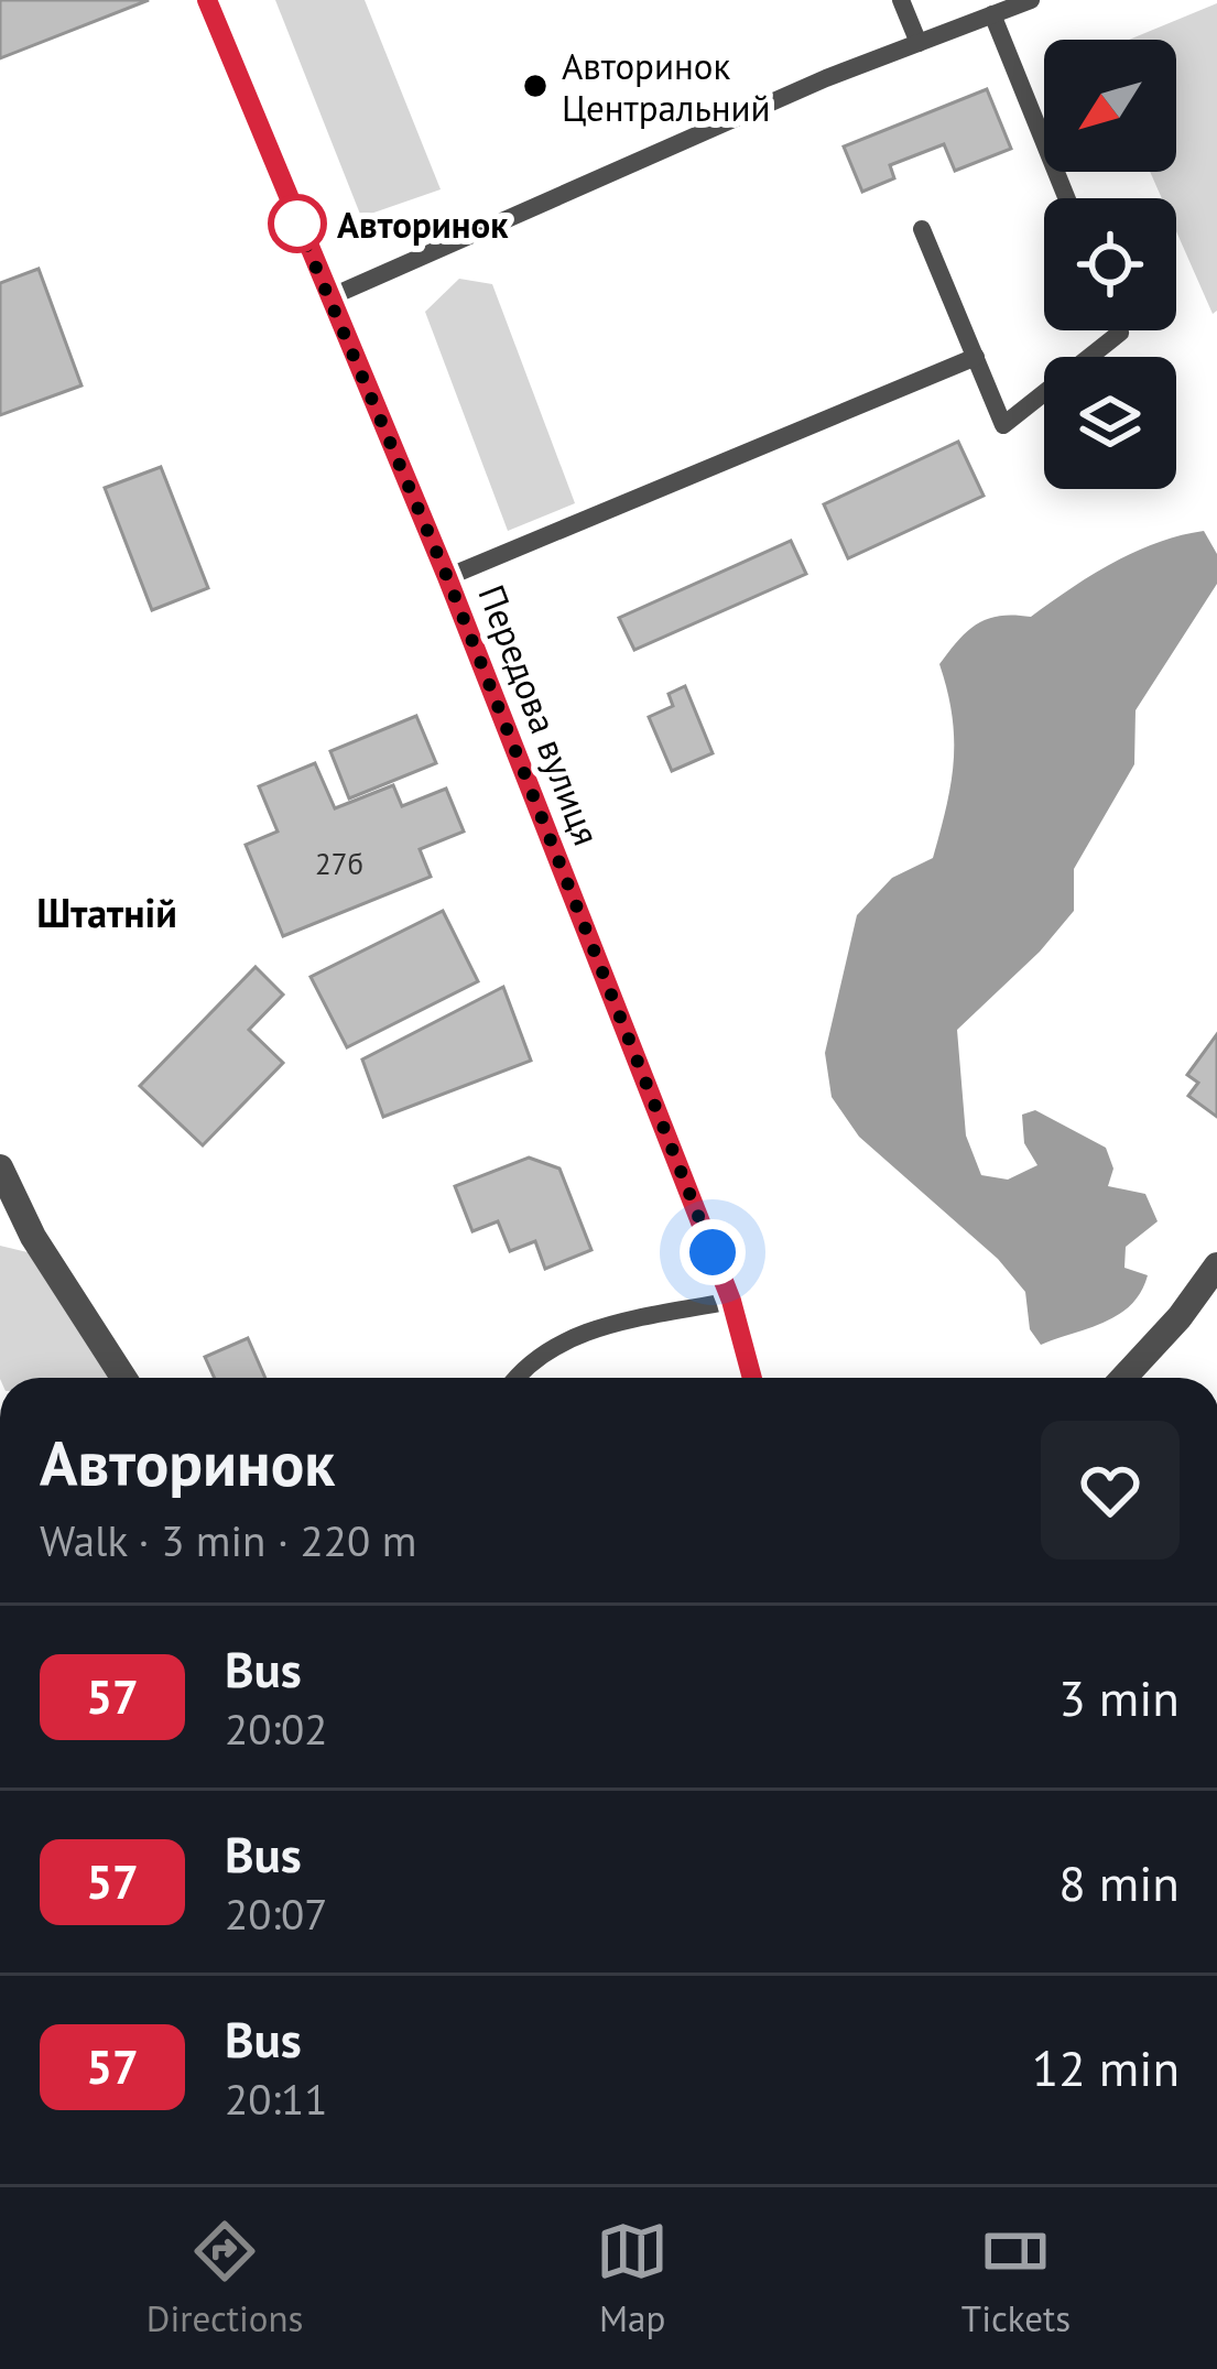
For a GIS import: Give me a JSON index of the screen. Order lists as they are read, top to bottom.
{
  "streets": {
    "street": ["Передова вулиця"]
  },
  "districts": ["Штатній"],
  "places": ["Авторинок Центральний", "Авторинок"],
  "lines": ["bus line 57"],
  "house_numbers": ["27б"],
  "north": "bottom left",
  "page": {
    "heading": ["Авторинок", "Walk · 3 min · 220 m"],
    "list": [
      {
        "mark": "57",
        "name": "Bus",
        "note": "20:02",
        "value": "3 min"
      },
      {
        "mark": "57",
        "name": "Bus",
        "note": "20:07",
        "value": "8 min"
      },
      {
        "mark": "57",
        "name": "Bus",
        "note": "20:11",
        "value": "12 min"
      }
    ],
    "tabs": ["Directions", "Map", "Tickets"]
  }
}
